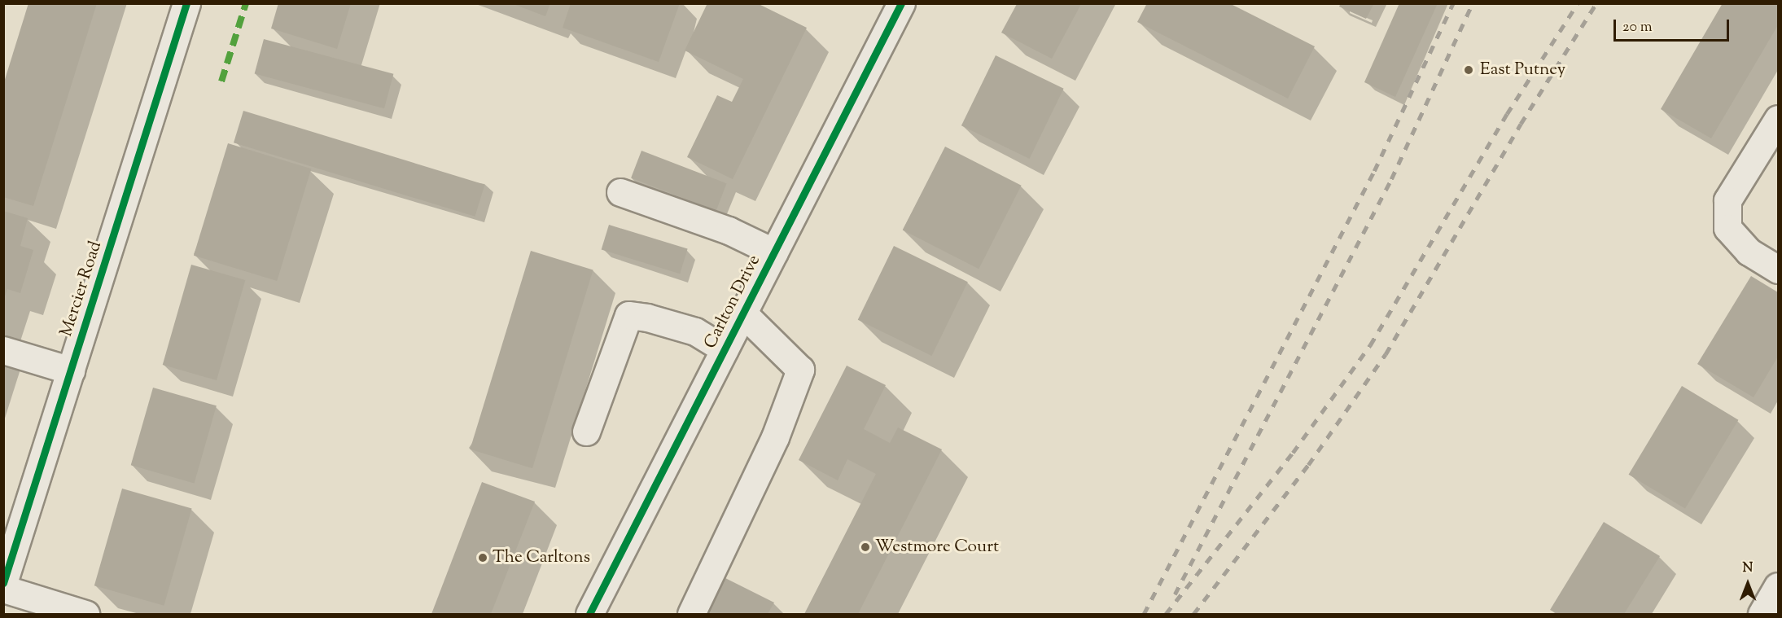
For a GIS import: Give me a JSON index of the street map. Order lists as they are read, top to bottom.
{
  "streets": {
    "street": ["Mercier Road", "Carlton Drive"]
  },
  "places": ["East Putney", "Westmore Court", "The Carltons"],
  "scale_bar": "20 m",
  "north": "top"
}
